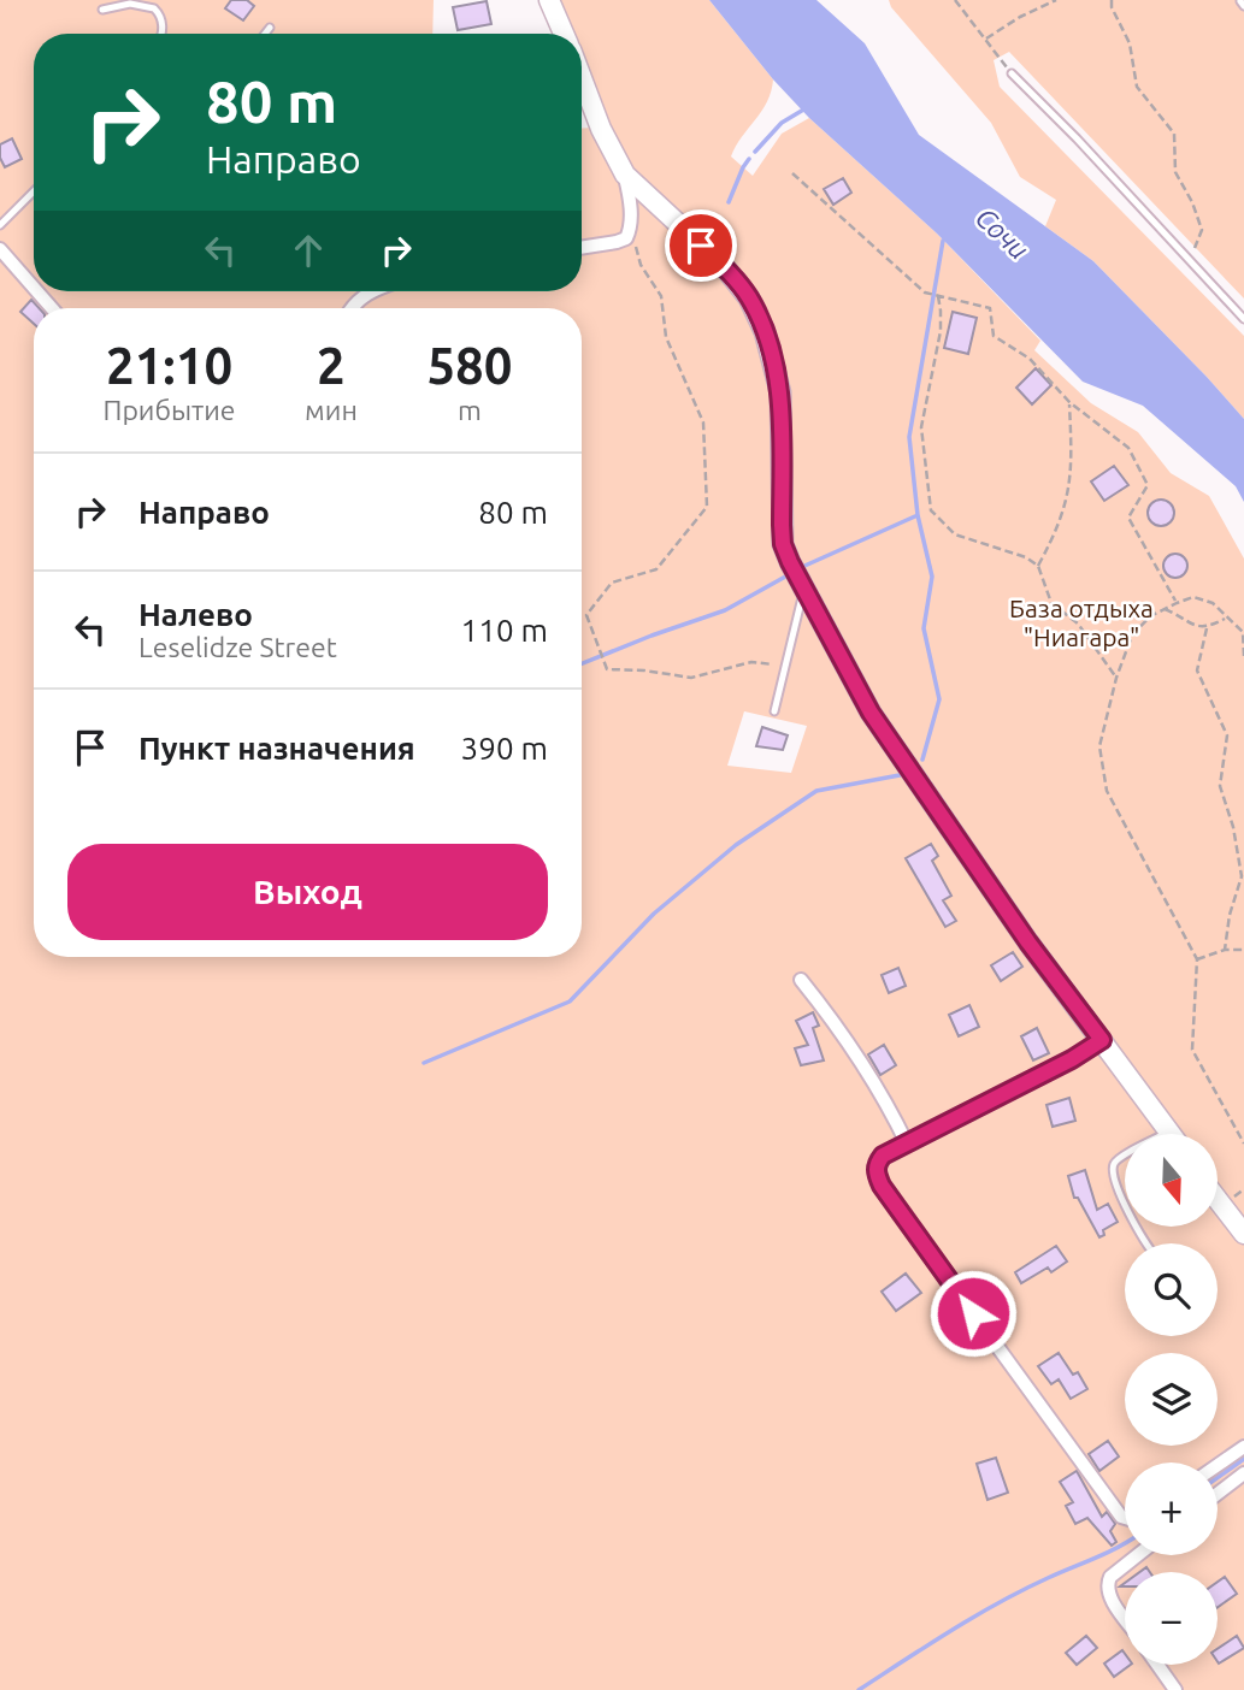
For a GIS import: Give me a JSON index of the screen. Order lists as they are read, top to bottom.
{
  "water": ["Сочи"],
  "parks": ["База отдыха \"Ниагара\""],
  "north": "bottom",
  "page": {
    "turn": ["80 m", "Направо"],
    "eta": [
      "21:10",
      "Прибытие",
      "2",
      "мин",
      "580",
      "m"
    ],
    "list": [
      {
        "name": "Направо",
        "value": "80 m"
      },
      {
        "name": "Налево",
        "note": "Leselidze Street",
        "value": "110 m"
      },
      {
        "name": "Пункт назначения",
        "value": "390 m"
      }
    ],
    "buttons": "Выход",
    "map_buttons": ["+", "−"]
  }
}
